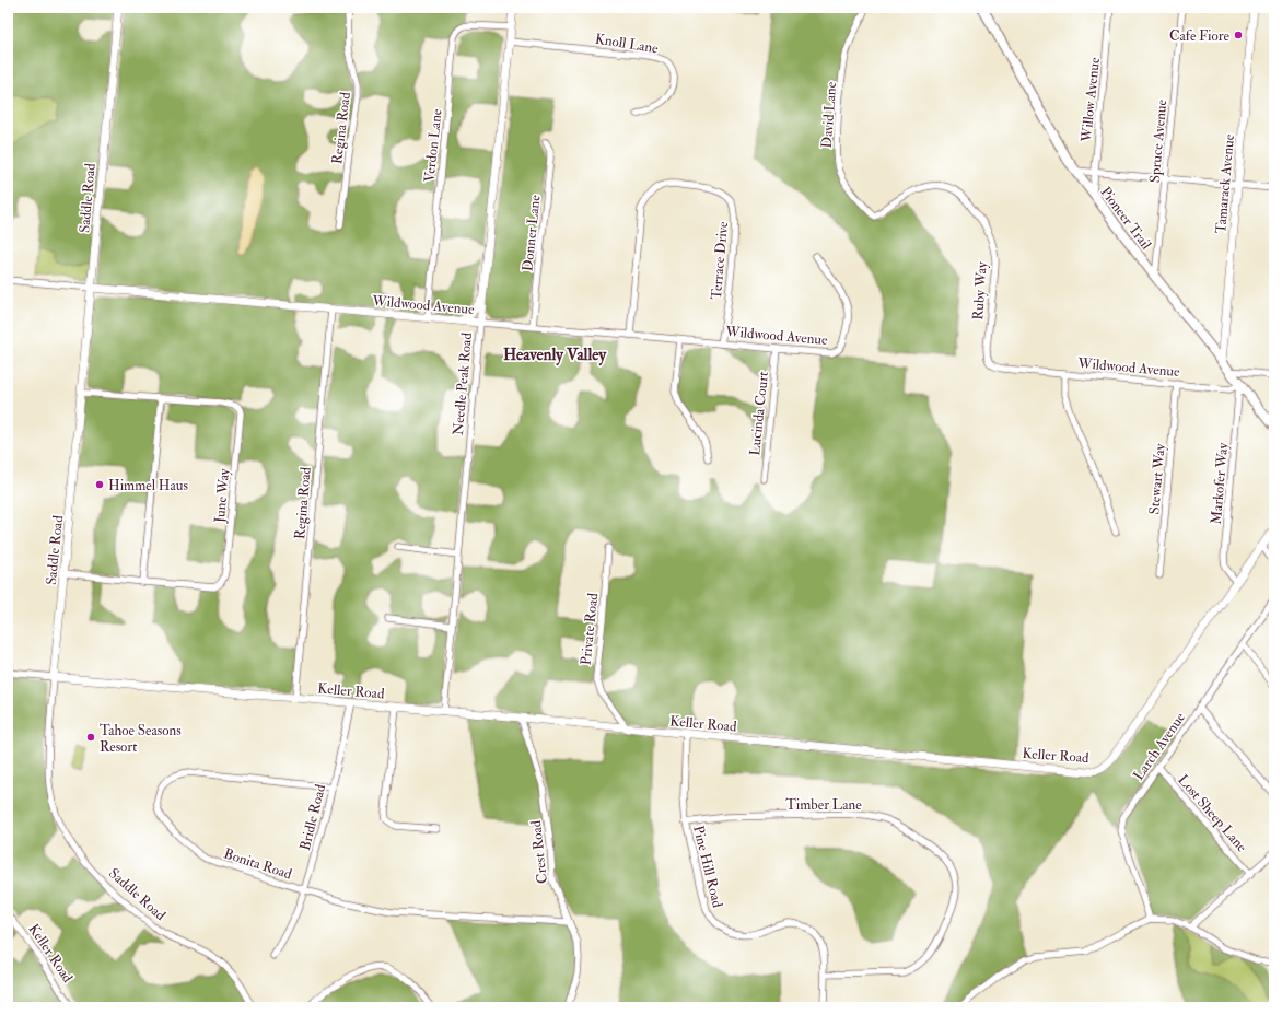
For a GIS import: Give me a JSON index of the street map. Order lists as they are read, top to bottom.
{
  "streets": {
    "main road": ["Pioneer Trail"],
    "street": [
      "Knoll Lane",
      "Willow Avenue",
      "David Lane",
      "Regina Road",
      "Spruce Avenue",
      "Verdon Lane",
      "Tamarack Avenue",
      "Saddle Road",
      "Donner Lane",
      "Terrace Drive",
      "Ruby Way",
      "Wildwood Avenue",
      "Needle Peak Road",
      "Lucinda Court",
      "Stewart Way",
      "Markofer Way",
      "June Way",
      "Private Road",
      "Keller Road",
      "Larch Avenue",
      "Timber Lane",
      "Lost Sheep Lane",
      "Bridle Road",
      "Crest Road",
      "Bonita Road",
      "Pine Hill Road"
    ]
  },
  "crossings": [
    ["Knoll Lane", "Needle Peak Road"],
    ["Willow Avenue", "Pioneer Trail"],
    ["David Lane", "Ruby Way"],
    ["Regina Road", "Wildwood Avenue"],
    ["Regina Road", "Keller Road"],
    ["Spruce Avenue", "Pioneer Trail"],
    ["Verdon Lane", "Wildwood Avenue"],
    ["Verdon Lane", "Needle Peak Road"],
    ["Tamarack Avenue", "Pioneer Trail"],
    ["Saddle Road", "Wildwood Avenue"],
    ["Saddle Road", "June Way"],
    ["Saddle Road", "Keller Road"],
    ["Pioneer Trail", "Wildwood Avenue"],
    ["Pioneer Trail", "Markofer Way"],
    ["Donner Lane", "Wildwood Avenue"],
    ["Terrace Drive", "Wildwood Avenue"],
    ["Ruby Way", "Wildwood Avenue"],
    ["Wildwood Avenue", "Needle Peak Road"],
    ["Wildwood Avenue", "Lucinda Court"],
    ["Wildwood Avenue", "Stewart Way"],
    ["Wildwood Avenue", "Markofer Way"],
    ["Needle Peak Road", "Keller Road"],
    ["Markofer Way", "Keller Road"],
    ["Private Road", "Keller Road"],
    ["Keller Road", "Bridle Road"],
    ["Keller Road", "Crest Road"],
    ["Keller Road", "Pine Hill Road"],
    ["Larch Avenue", "Lost Sheep Lane"],
    ["Timber Lane", "Pine Hill Road"],
    ["Bridle Road", "Bonita Road"],
    ["Crest Road", "Bonita Road"]
  ],
  "districts": ["Heavenly Valley"],
  "places": ["Cafe Fiore", "Himmel Haus", "Tahoe Seasons Resort"]
}
